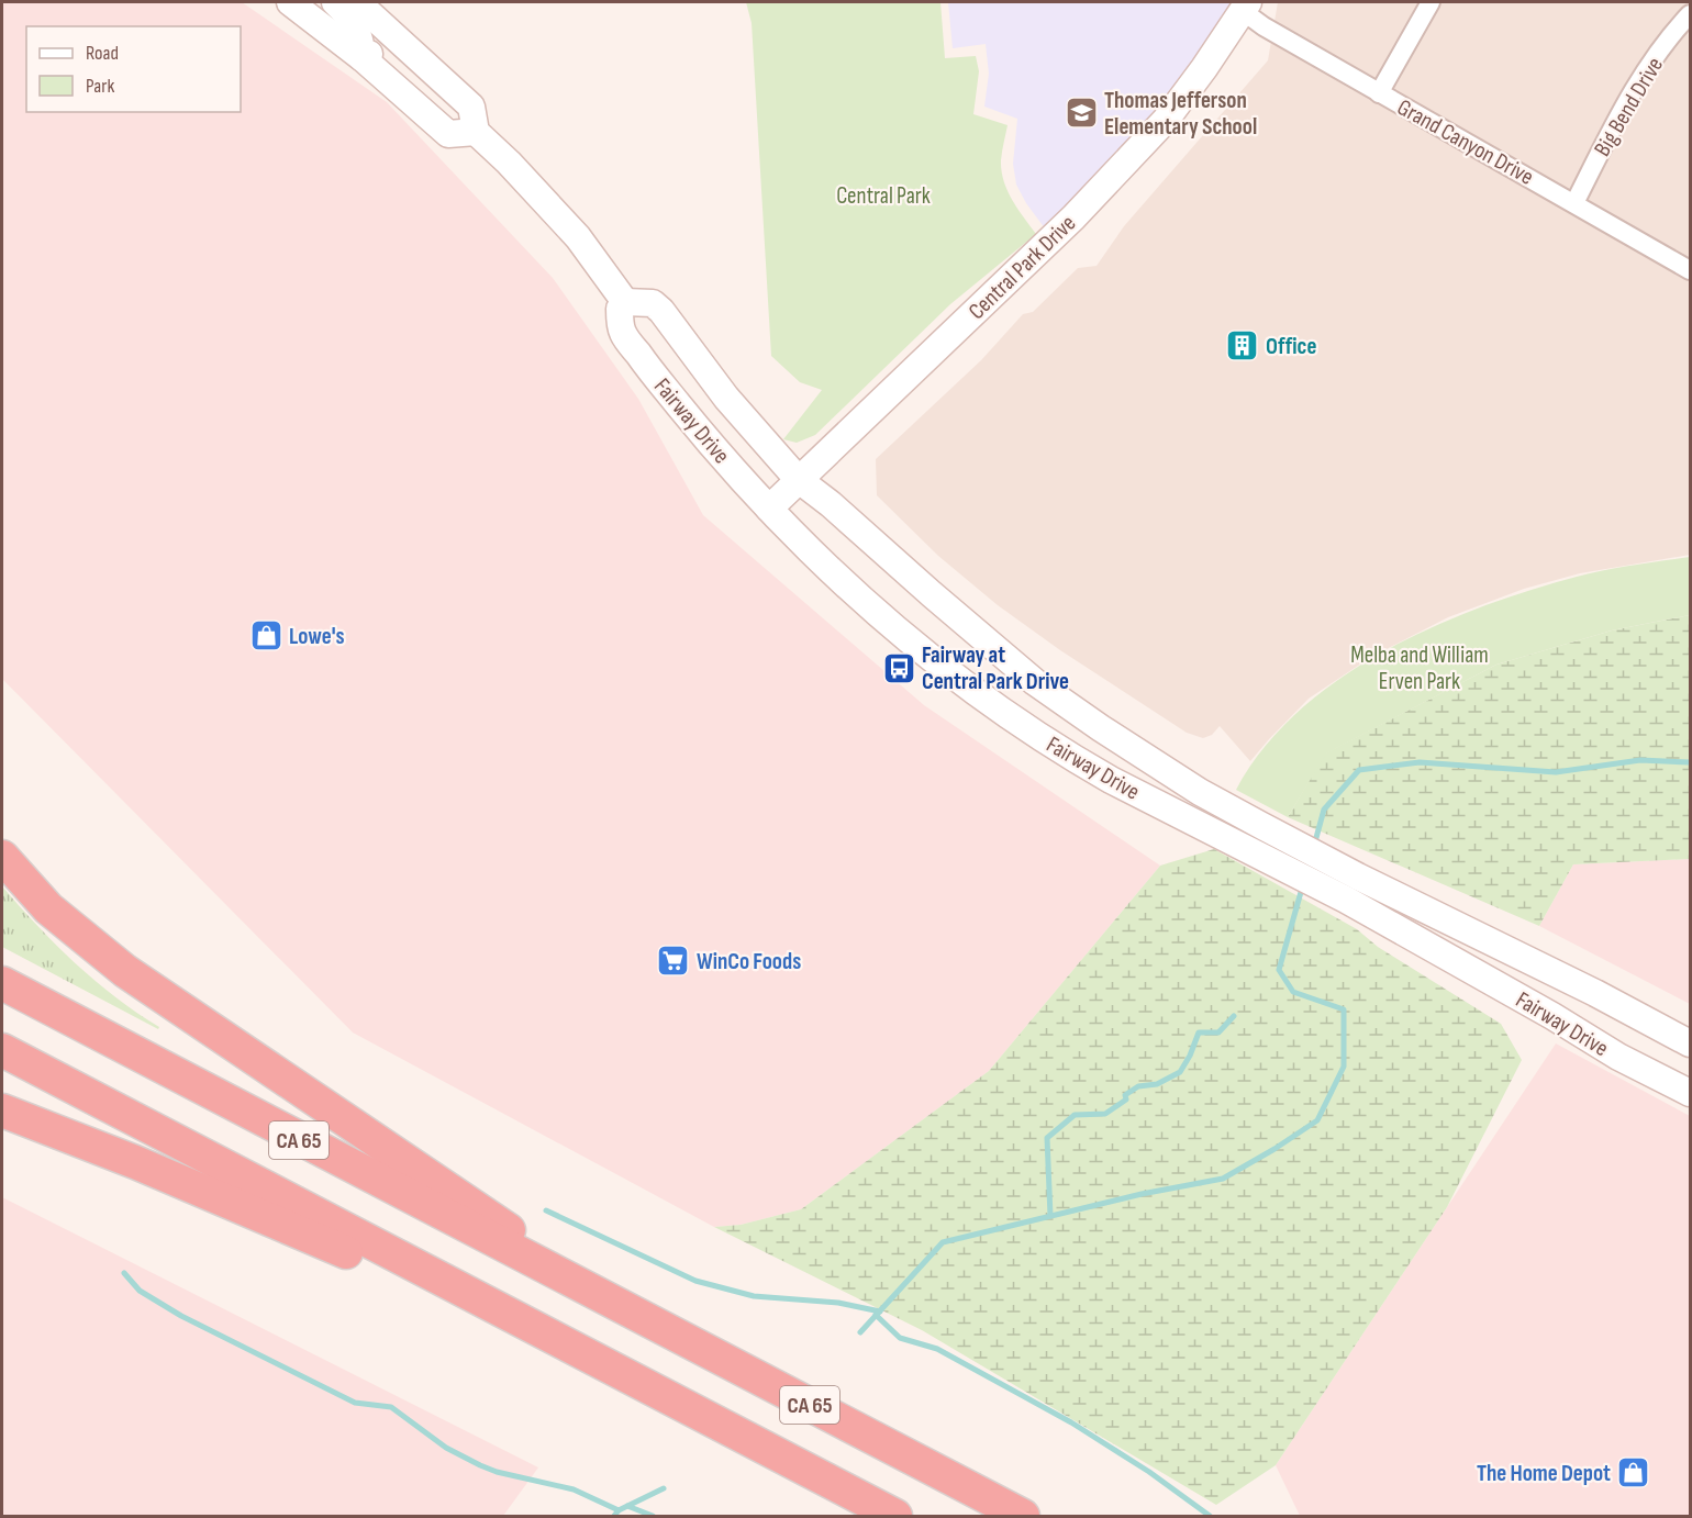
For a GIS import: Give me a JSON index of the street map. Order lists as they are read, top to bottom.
{
  "streets": {
    "highway": ["CA 65"],
    "main road": ["Central Park Drive", "Fairway Drive"],
    "street": ["Big Bend Drive", "Grand Canyon Drive"]
  },
  "crossings": [
    ["Big Bend Drive", "Grand Canyon Drive"],
    ["Grand Canyon Drive", "Central Park Drive"],
    ["Central Park Drive", "Fairway Drive"]
  ],
  "parks": ["Central Park", "Melba and William Erven Park"],
  "places": {
    "school or university": ["Thomas Jefferson Elementary School"],
    "building": ["Office"],
    "shop": ["Lowe's", "The Home Depot"],
    "bus stop": ["Fairway at Central Park Drive"],
    "supermarket": ["WinCo Foods"]
  },
  "legend": ["Road", "Park"]
}
